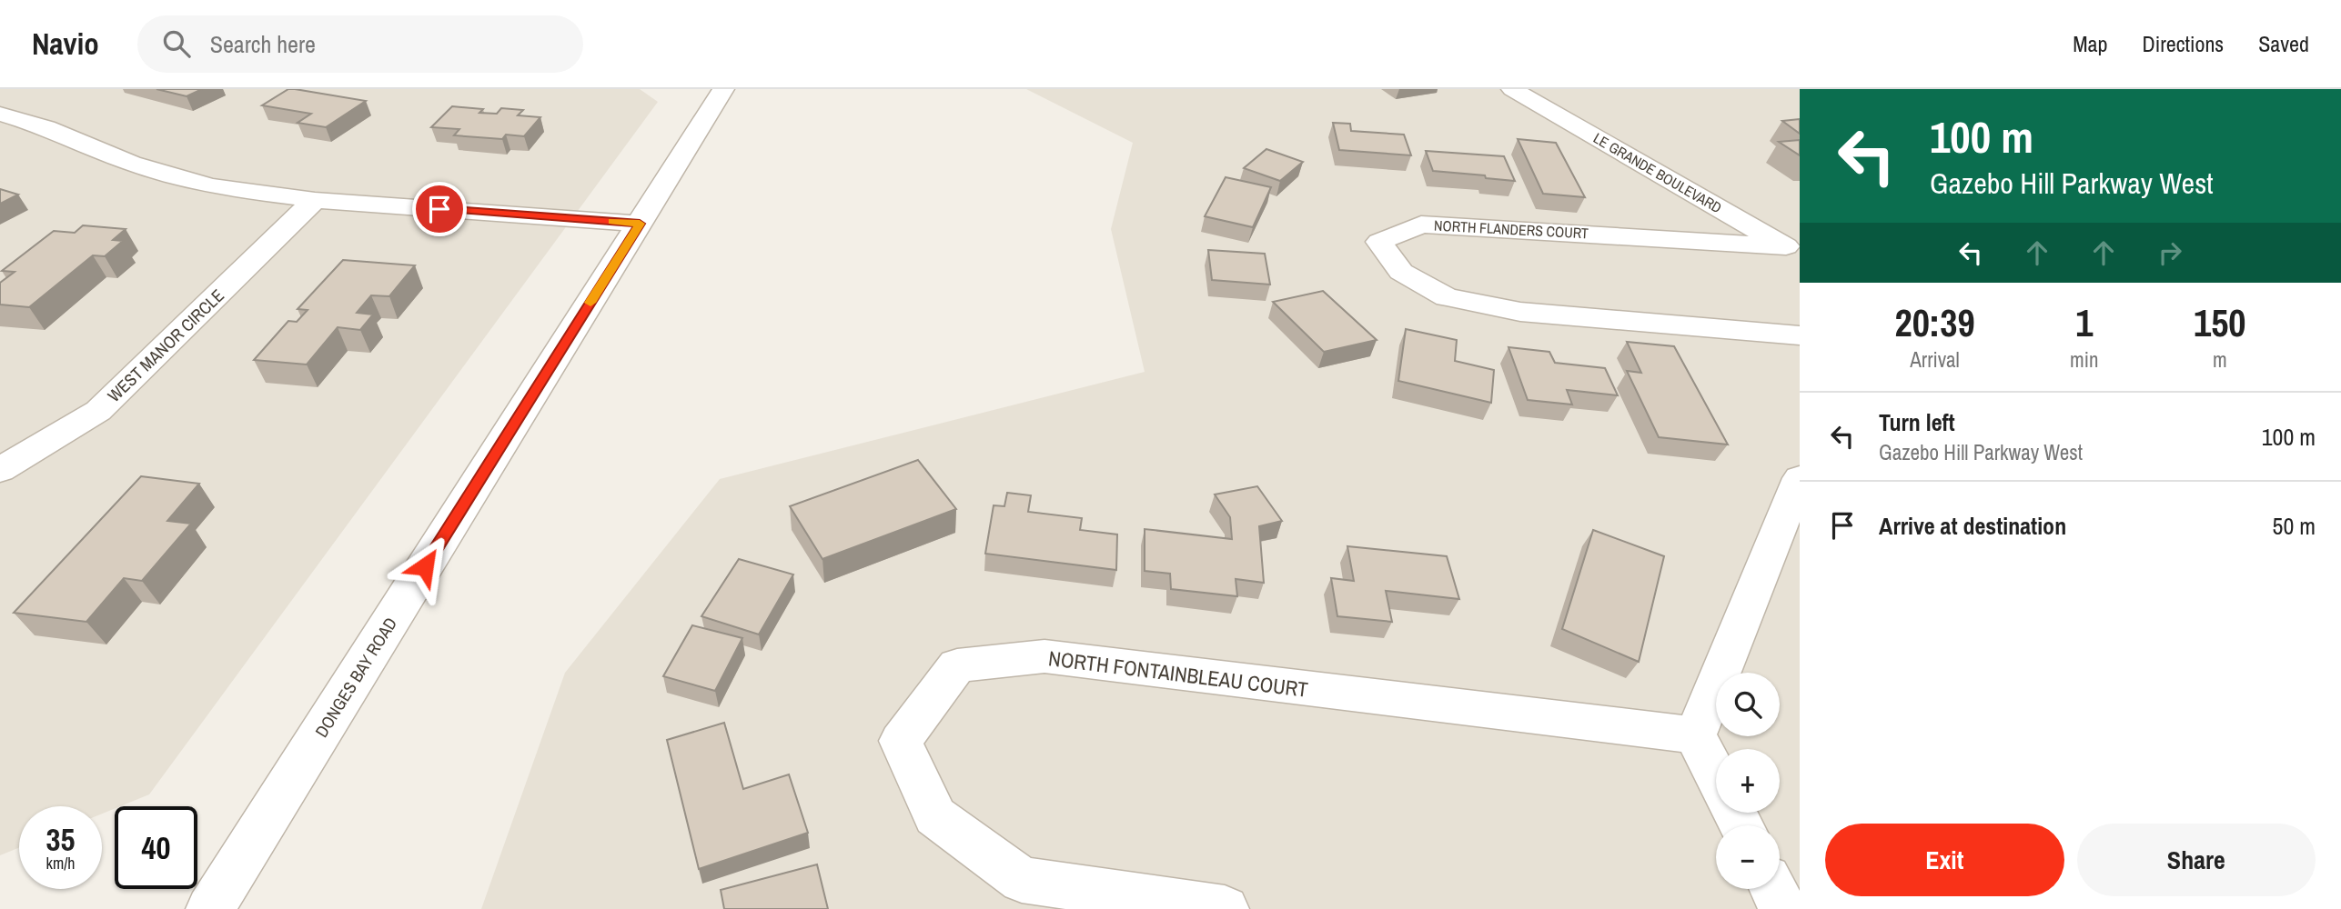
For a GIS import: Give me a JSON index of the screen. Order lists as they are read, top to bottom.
{
  "streets": {
    "street": [
      "LE GRANDE BOULEVARD",
      "NORTH FLANDERS COURT",
      "WEST MANOR CIRCLE",
      "NORTH FONTAINBLEAU COURT",
      "DONGES BAY ROAD"
    ]
  },
  "crossings": [
    ["LE GRANDE BOULEVARD", "NORTH FLANDERS COURT"]
  ],
  "page": {
    "header": "Navio",
    "search": "Search here",
    "nav": ["Map", "Directions", "Saved"],
    "turn": ["100 m", "Gazebo Hill Parkway West"],
    "eta": [
      "20:39",
      "Arrival",
      "1",
      "min",
      "150",
      "m"
    ],
    "list": [
      {
        "name": "Turn left",
        "note": "Gazebo Hill Parkway West",
        "value": "100 m"
      },
      {
        "name": "Arrive at destination",
        "value": "50 m"
      }
    ],
    "map_buttons": ["+", "−"],
    "speed": "35 km/h",
    "limit": "40",
    "buttons": ["Exit", "Share"]
  }
}
